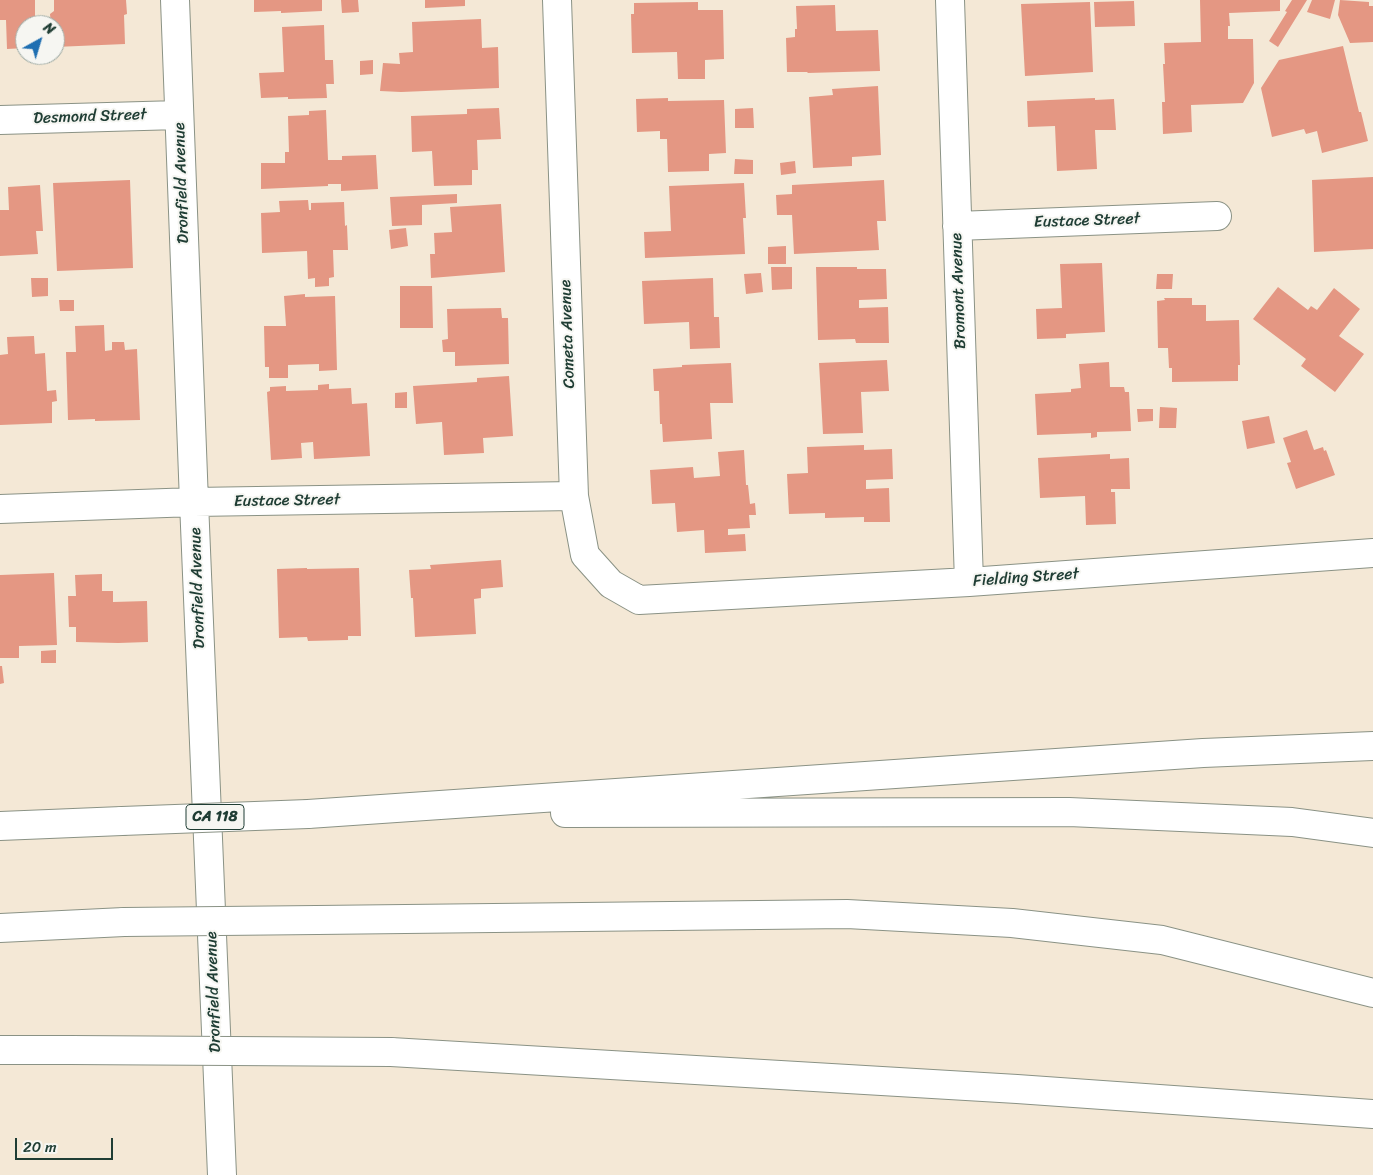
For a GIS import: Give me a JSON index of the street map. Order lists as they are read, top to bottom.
{
  "streets": {
    "main road": [
      "Desmond Street",
      "Dronfield Avenue",
      "Eustace Street",
      "Bromont Avenue",
      "Cometa Avenue",
      "Fielding Street",
      "CA 118"
    ]
  },
  "crossings": [
    ["Desmond Street", "Dronfield Avenue"],
    ["Dronfield Avenue", "Eustace Street"],
    ["Eustace Street", "Bromont Avenue"],
    ["Eustace Street", "Cometa Avenue"],
    ["Bromont Avenue", "Fielding Street"],
    ["Cometa Avenue", "Fielding Street"]
  ],
  "scale_bar": "20 m",
  "north": "top right"
}
